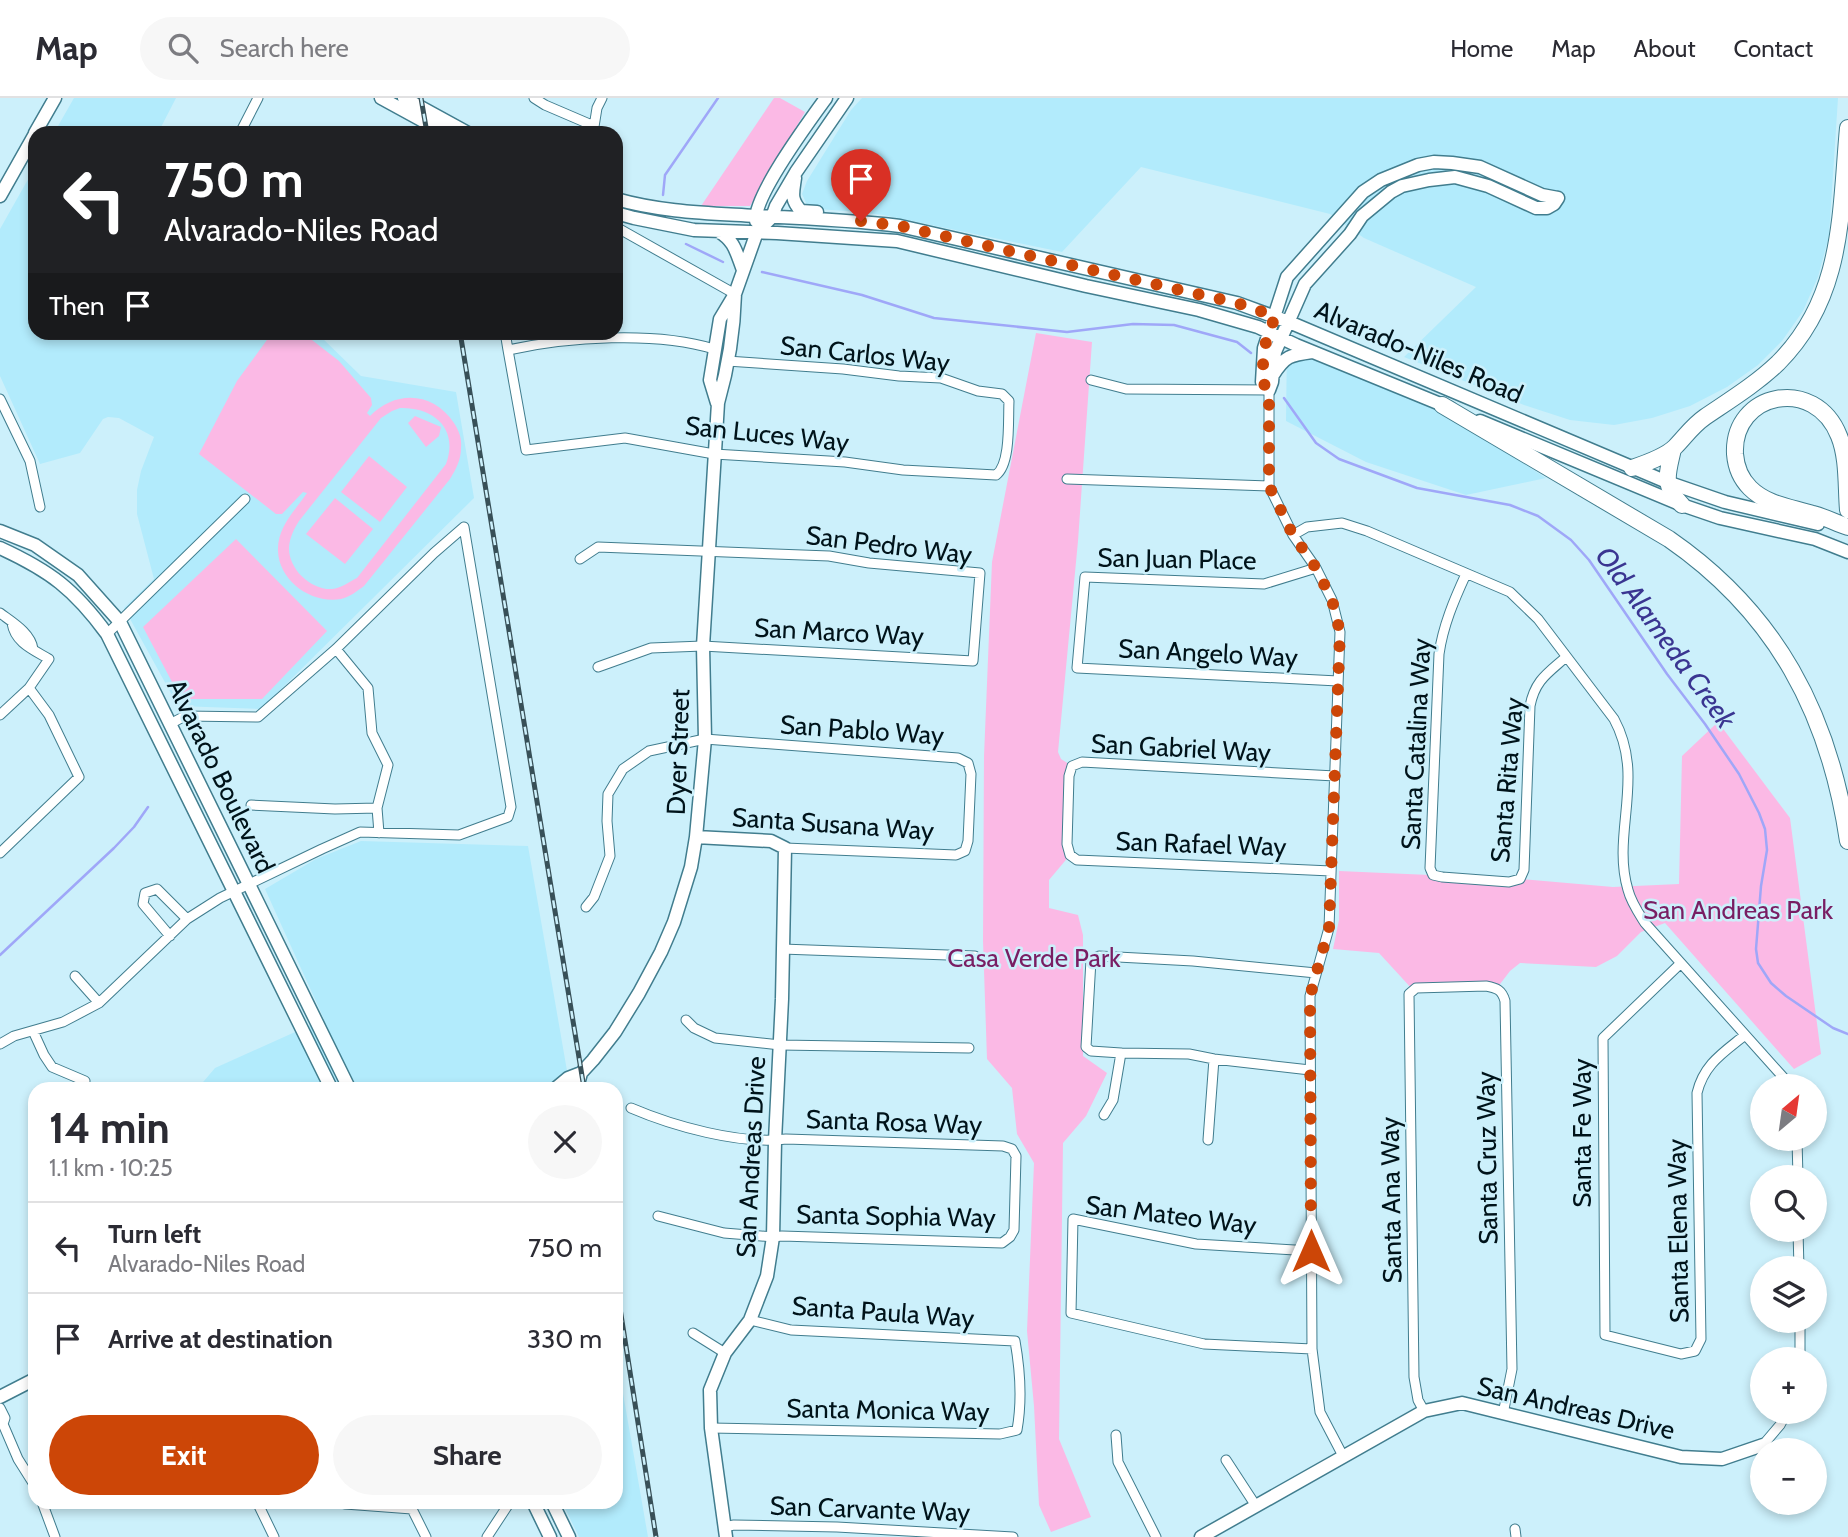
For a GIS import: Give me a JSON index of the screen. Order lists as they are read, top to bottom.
{
  "streets": {
    "main road": [
      "Alvarado-Niles Road",
      "Dyer Street",
      "Alvarado Boulevard",
      "Santa Susana Way",
      "San Andreas Drive"
    ],
    "street": [
      "San Carlos Way",
      "San Luces Way",
      "San Pedro Way",
      "San Juan Place",
      "San Marco Way",
      "San Angelo Way",
      "San Pablo Way",
      "Santa Catalina Way",
      "San Gabriel Way",
      "Santa Rita Way",
      "San Rafael Way",
      "Santa Rosa Way",
      "Santa Fe Way",
      "Santa Cruz Way",
      "Santa Ana Way",
      "San Mateo Way",
      "Santa Sophia Way",
      "Santa Elena Way",
      "Santa Paula Way",
      "Santa Monica Way",
      "San Carvante Way"
    ]
  },
  "crossings": [
    ["Alvarado-Niles Road", "Dyer Street"],
    ["San Carlos Way", "San Luces Way"],
    ["San Carlos Way", "Dyer Street"],
    ["San Luces Way", "Dyer Street"],
    ["San Pedro Way", "San Marco Way"],
    ["San Pedro Way", "Dyer Street"],
    ["San Juan Place", "San Angelo Way"],
    ["San Marco Way", "Dyer Street"],
    ["San Pablo Way", "Dyer Street"],
    ["San Pablo Way", "Santa Susana Way"],
    ["Santa Catalina Way", "Santa Rita Way"],
    ["San Gabriel Way", "San Rafael Way"],
    ["Dyer Street", "Santa Susana Way"],
    ["Santa Susana Way", "San Andreas Drive"],
    ["Santa Rosa Way", "San Andreas Drive"],
    ["Santa Rosa Way", "Santa Sophia Way"],
    ["Santa Fe Way", "Santa Elena Way"],
    ["San Andreas Drive", "Santa Cruz Way"],
    ["San Andreas Drive", "Santa Ana Way"],
    ["San Andreas Drive", "Santa Sophia Way"],
    ["San Andreas Drive", "Santa Paula Way"],
    ["San Andreas Drive", "Santa Monica Way"],
    ["San Andreas Drive", "San Carvante Way"],
    ["Santa Cruz Way", "Santa Ana Way"],
    ["Santa Paula Way", "Santa Monica Way"]
  ],
  "water": ["Old Alameda Creek"],
  "parks": ["San Andreas Park", "Casa Verde Park"],
  "north": "top right",
  "page": {
    "header": "Map",
    "search": "Search here",
    "nav": [
      "Home",
      "Map",
      "About",
      "Contact"
    ],
    "turn": ["750 m", "Alvarado-Niles Road"],
    "then": "Then",
    "map_buttons": ["+", "−"],
    "heading": ["14 min", "1.1 km · 10:25"],
    "list": [
      {
        "name": "Turn left",
        "note": "Alvarado-Niles Road",
        "value": "750 m"
      },
      {
        "name": "Arrive at destination",
        "value": "330 m"
      }
    ],
    "buttons": ["Exit", "Share"]
  }
}
